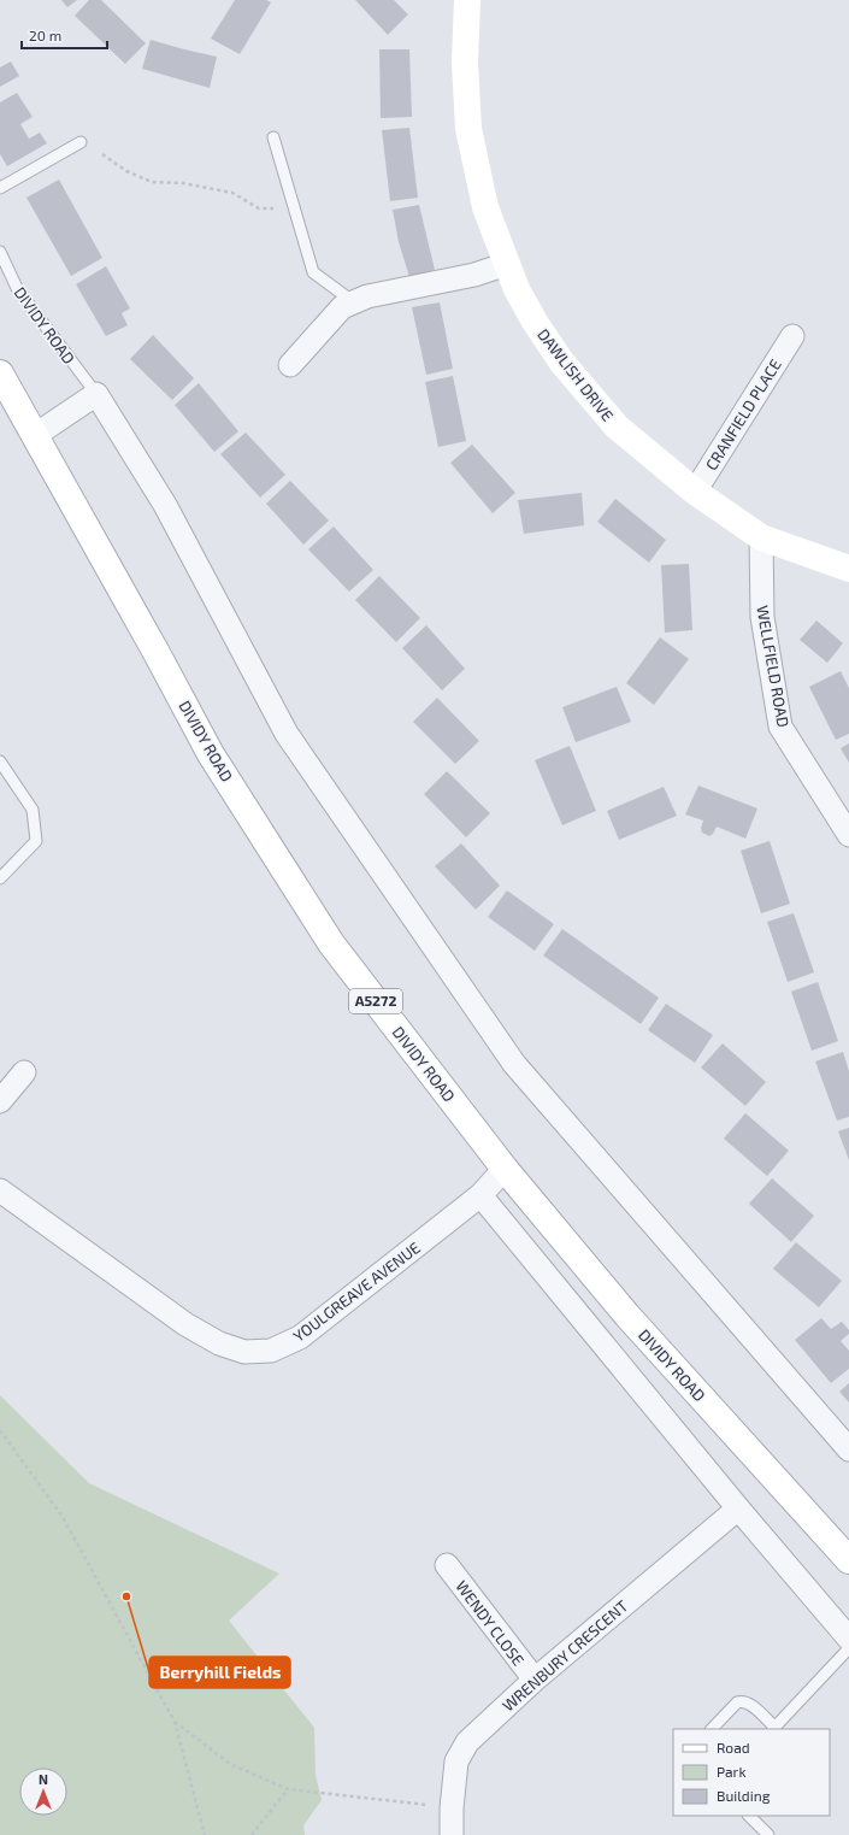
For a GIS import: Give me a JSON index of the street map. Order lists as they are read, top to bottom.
{
  "streets": {
    "main road": ["DIVIDY ROAD", "DAWLISH DRIVE", "A5272"],
    "street": [
      "CRANFIELD PLACE",
      "WELLFIELD ROAD",
      "YOULGREAVE AVENUE",
      "WENDY CLOSE",
      "WRENBURY CRESCENT"
    ]
  },
  "crossings": [
    ["DIVIDY ROAD", "YOULGREAVE AVENUE"],
    ["DAWLISH DRIVE", "CRANFIELD PLACE"],
    ["DAWLISH DRIVE", "WELLFIELD ROAD"],
    ["WENDY CLOSE", "WRENBURY CRESCENT"]
  ],
  "places": ["Berryhill Fields"],
  "legend": ["Road", "Park", "Building"],
  "scale_bar": "20 m",
  "north": "top"
}
